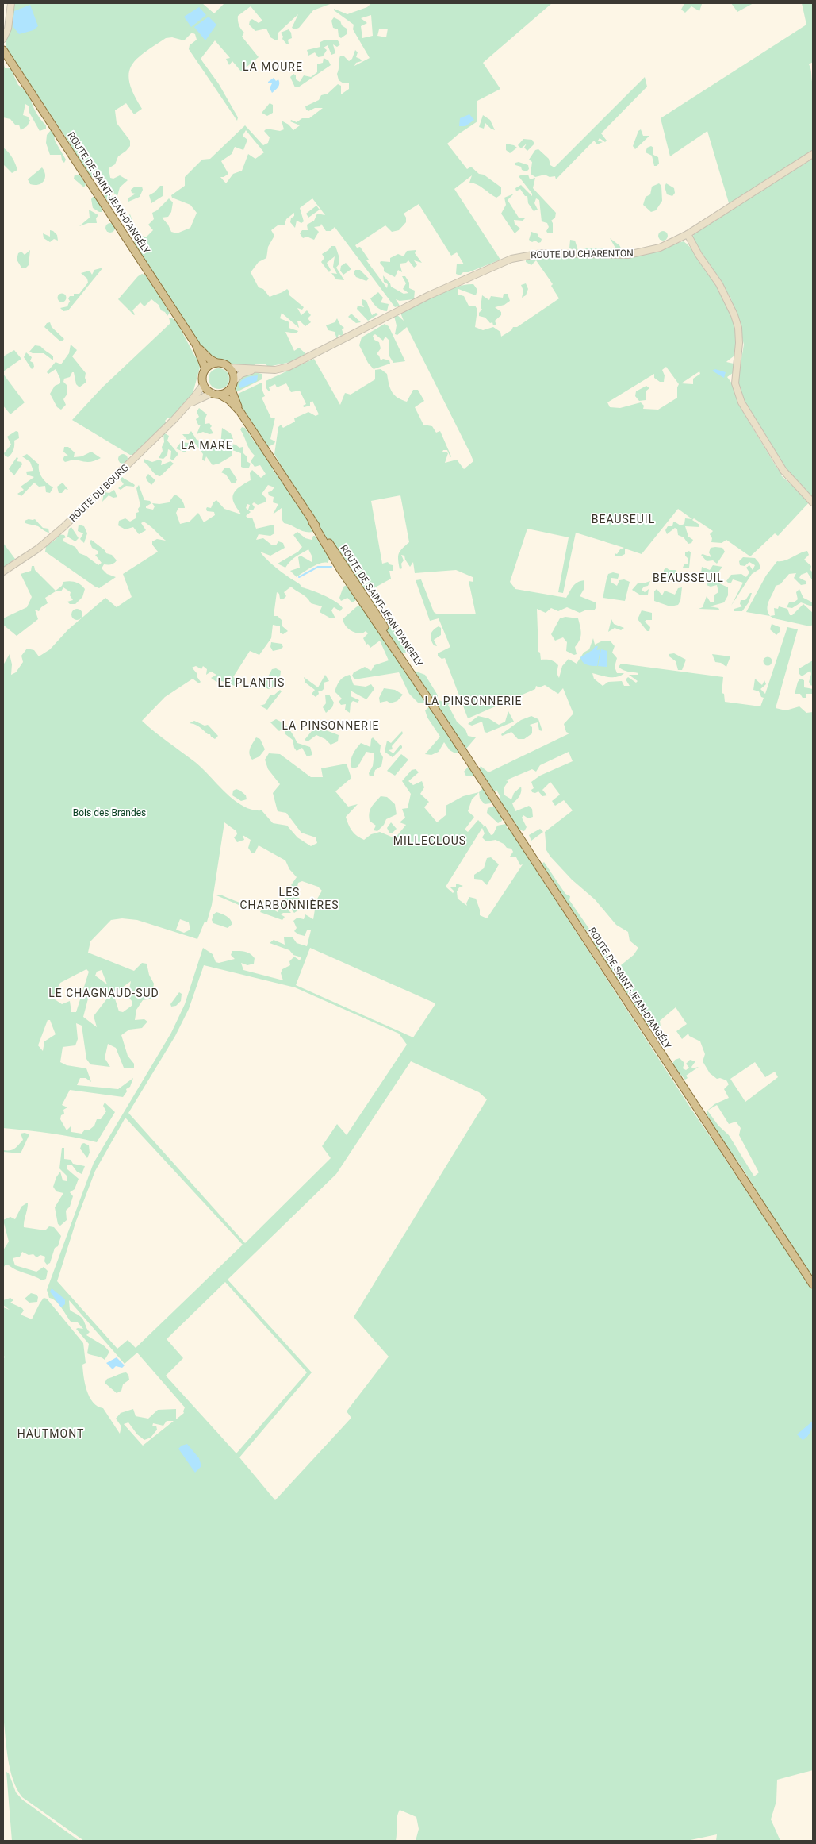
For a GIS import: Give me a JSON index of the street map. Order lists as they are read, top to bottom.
{
  "streets": {
    "main road": ["ROUTE DE SAINT-JEAN-D'ANGÉLY"],
    "street": ["ROUTE DU CHARENTON", "ROUTE DU BOURG"]
  },
  "crossings": [
    ["ROUTE DE SAINT-JEAN-D'ANGÉLY", "ROUTE DU CHARENTON"],
    ["ROUTE DE SAINT-JEAN-D'ANGÉLY", "ROUTE DU BOURG"],
    ["ROUTE DU CHARENTON", "ROUTE DU BOURG"]
  ],
  "districts": [
    "LA MOURE",
    "LA MARE",
    "BEAUSEUIL",
    "BEAUSSEUIL",
    "LE PLANTIS",
    "LA PINSONNERIE",
    "LA PINSONNERIE",
    "MILLECLOUS",
    "LES CHARBONNIÈRES",
    "LE CHAGNAUD-SUD",
    "HAUTMONT"
  ],
  "parks": ["Bois des Brandes"]
}
